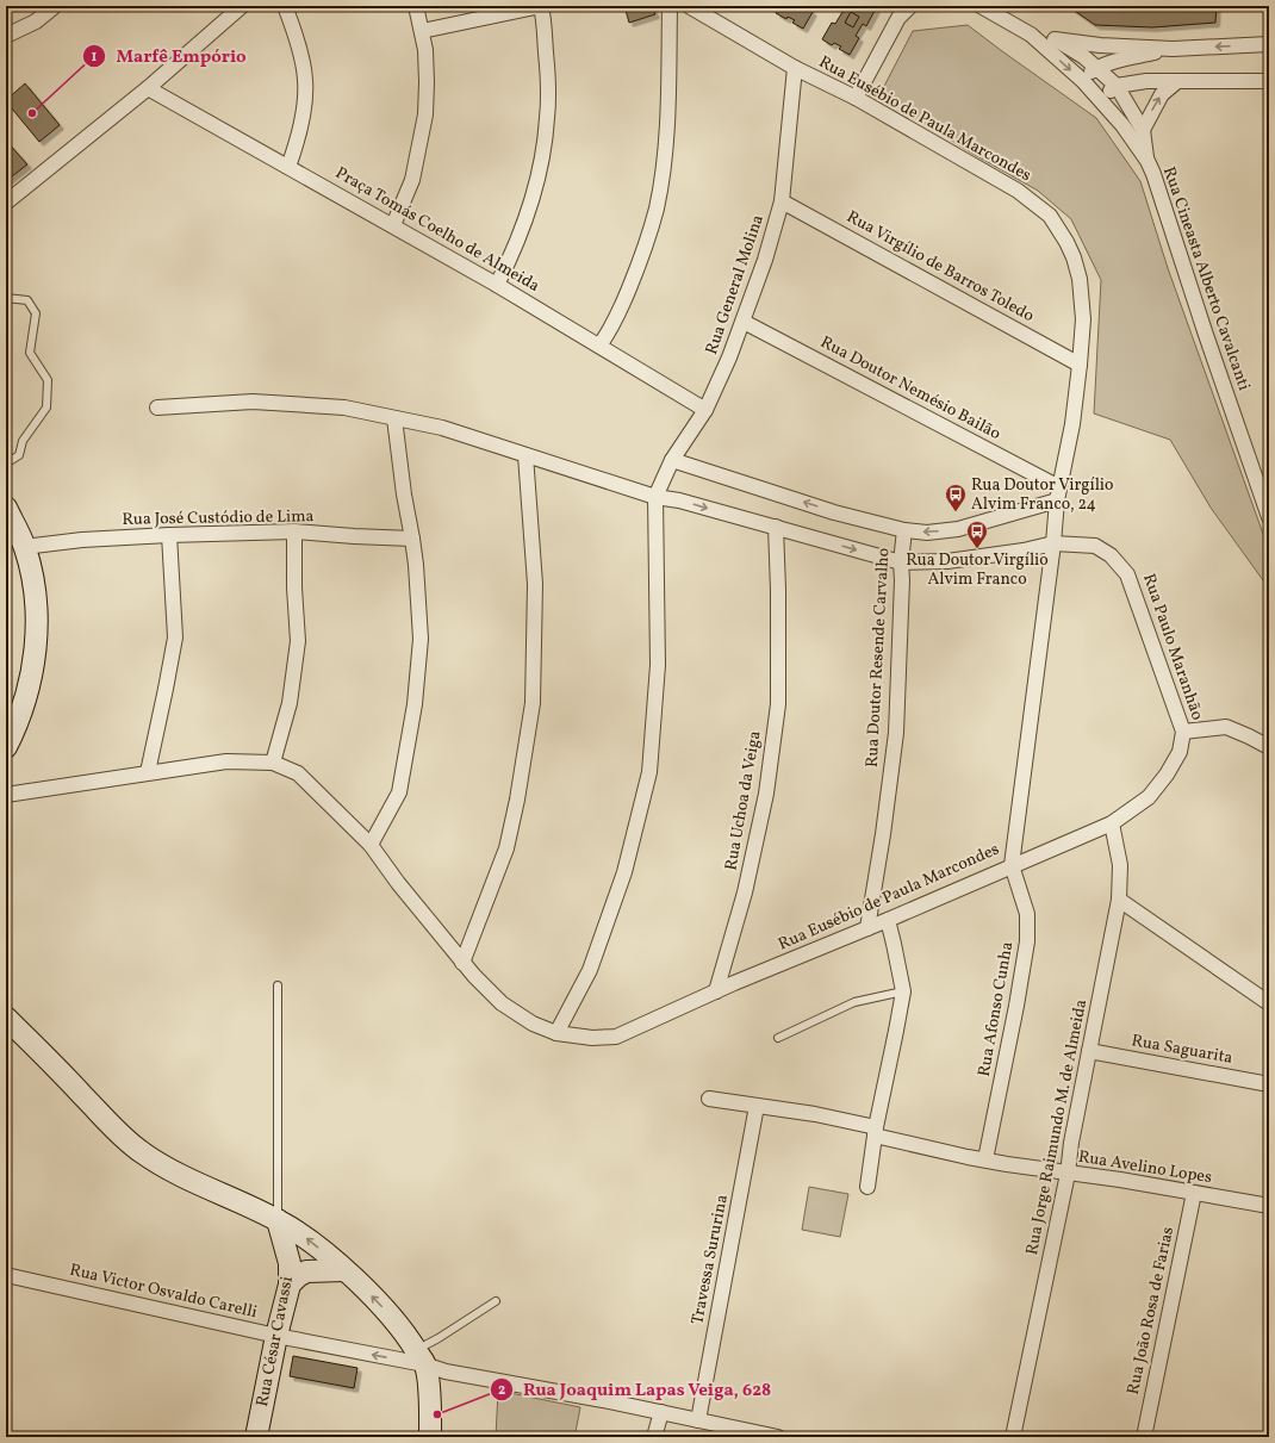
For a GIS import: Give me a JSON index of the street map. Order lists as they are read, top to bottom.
{
  "streets": {
    "main road": ["Rua César Cavassi"],
    "street": [
      "Rua Eusébio de Paula Marcondes",
      "Praça Tomás Coelho de Almeida",
      "Rua Virgílio de Barros Toledo",
      "Rua Cineasta Alberto Cavalcanti",
      "Rua General Molina",
      "Rua Doutor Nemésio Bailão",
      "Rua José Custódio de Lima",
      "Rua Paulo Maranhão",
      "Rua Doutor Resende Carvalho",
      "Rua Uchoa da Veiga",
      "Rua Afonso Cunha",
      "Rua Saguarita",
      "Rua Jorge Raimundo M. de Almeida",
      "Rua Avelino Lopes",
      "Travessa Sururina",
      "Rua Victor Osvaldo Carelli",
      "Rua João Rosa de Farias"
    ]
  },
  "crossings": [
    ["Rua Eusébio de Paula Marcondes", "Rua Virgílio de Barros Toledo"],
    ["Rua Eusébio de Paula Marcondes", "Rua General Molina"],
    ["Rua Eusébio de Paula Marcondes", "Rua Doutor Nemésio Bailão"],
    ["Rua Eusébio de Paula Marcondes", "Rua Paulo Maranhão"],
    ["Rua Eusébio de Paula Marcondes", "Rua Doutor Resende Carvalho"],
    ["Rua Eusébio de Paula Marcondes", "Rua Uchoa da Veiga"],
    ["Rua Eusébio de Paula Marcondes", "Rua Afonso Cunha"],
    ["Praça Tomás Coelho de Almeida", "Rua General Molina"],
    ["Rua Virgílio de Barros Toledo", "Rua General Molina"],
    ["Rua General Molina", "Rua Doutor Nemésio Bailão"],
    ["Rua Paulo Maranhão", "Rua Afonso Cunha"],
    ["Rua Paulo Maranhão", "Rua Jorge Raimundo M. de Almeida"],
    ["Rua Afonso Cunha", "Rua Avelino Lopes"],
    ["Rua Saguarita", "Rua Jorge Raimundo M. de Almeida"],
    ["Rua Jorge Raimundo M. de Almeida", "Rua Avelino Lopes"],
    ["Rua Avelino Lopes", "Travessa Sururina"],
    ["Rua Avelino Lopes", "Rua João Rosa de Farias"],
    ["Travessa Sururina", "Rua Victor Osvaldo Carelli"],
    ["Rua Victor Osvaldo Carelli", "Rua César Cavassi"]
  ],
  "places": {
    "other": ["Marfê Empório", "Rua Joaquim Lapas Veiga, 628"],
    "bus stop": ["Rua Doutor Virgílio Alvim Franco, 24", "Rua Doutor Virgílio Alvim Franco"]
  }
}
